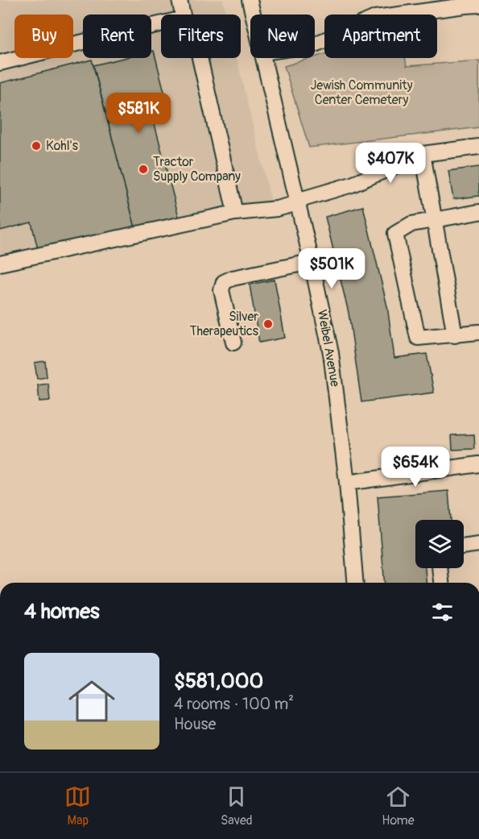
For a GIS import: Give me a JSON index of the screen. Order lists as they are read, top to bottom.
{
  "streets": {
    "street": ["Weibel Avenue"]
  },
  "parks": ["Jewish Community Center Cemetery"],
  "places": ["Kohl's", "Tractor Supply Company", "Silver Therapeutics"],
  "page": {
    "chip": [
      "Buy",
      "Rent",
      "Filters",
      "New",
      "Apartment"
    ],
    "price": [
      "$581K",
      "$407K",
      "$501K",
      "$654K"
    ],
    "heading": "4 homes",
    "list": [
      {
        "name": "$581,000",
        "note": "4 rooms · 100 m² · House"
      }
    ],
    "tabs": ["Map", "Saved", "Home"]
  }
}
